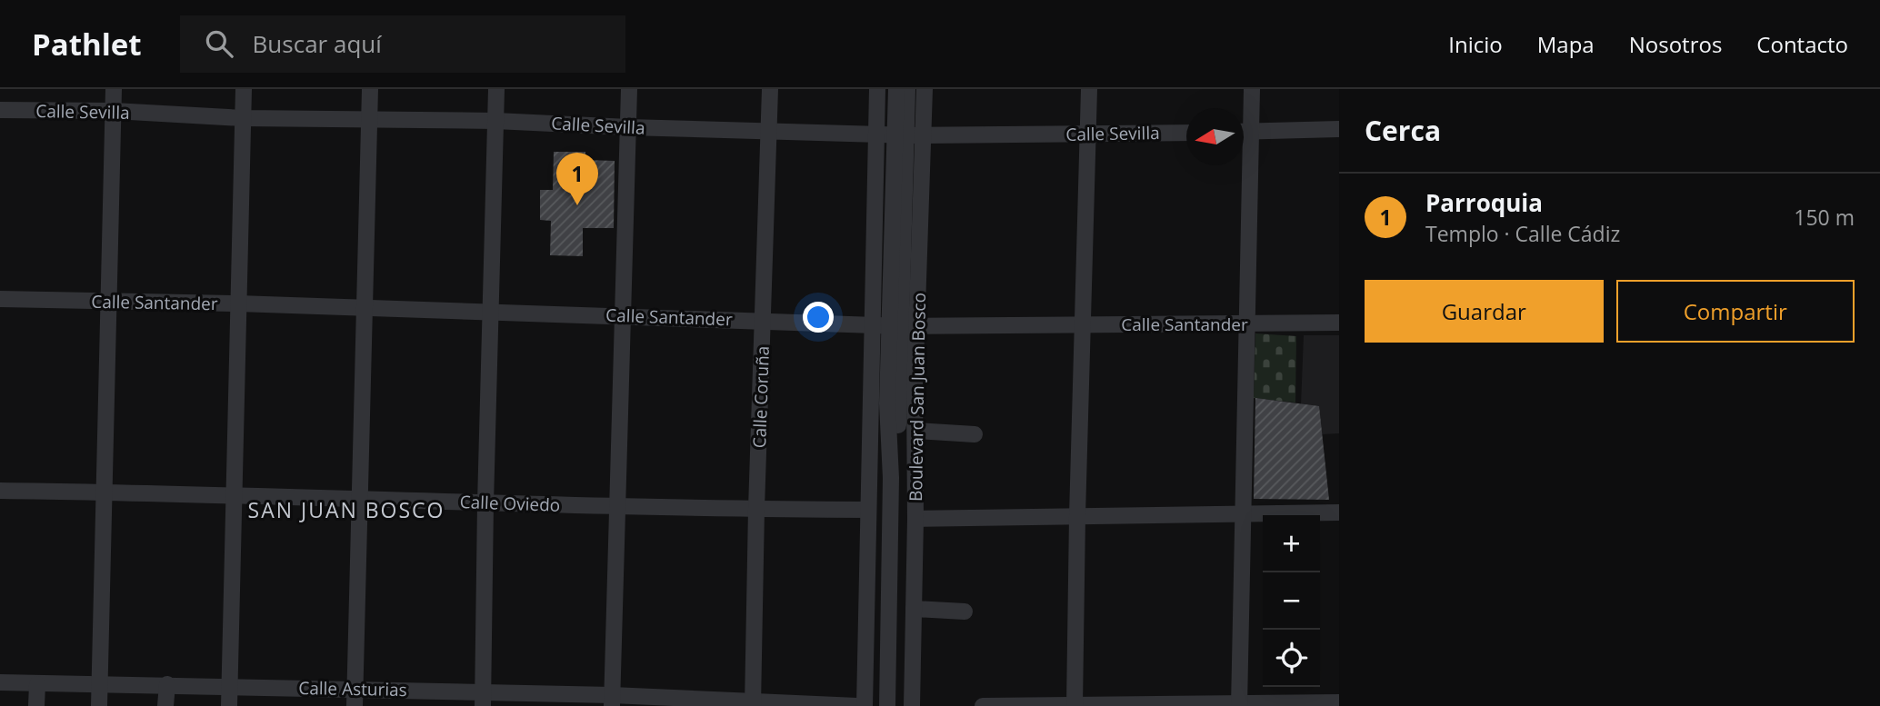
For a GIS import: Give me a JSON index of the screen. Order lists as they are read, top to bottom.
{
  "streets": {
    "street": [
      "Calle Sevilla",
      "Calle Santander",
      "Calle Coruña",
      "Boulevard San Juan Bosco",
      "Calle Oviedo",
      "Calle Asturias"
    ]
  },
  "crossings": [
    ["Calle Sevilla", "Calle Coruña"],
    ["Calle Sevilla", "Boulevard San Juan Bosco"],
    ["Calle Santander", "Calle Coruña"],
    ["Calle Santander", "Boulevard San Juan Bosco"],
    ["Calle Coruña", "Calle Oviedo"],
    ["Calle Coruña", "Calle Asturias"]
  ],
  "districts": ["SAN JUAN BOSCO"],
  "north": "left",
  "page": {
    "header": "Pathlet",
    "search": "Buscar aquí",
    "nav": [
      "Inicio",
      "Mapa",
      "Nosotros",
      "Contacto"
    ],
    "heading": "Cerca",
    "pins": "1",
    "list": [
      {
        "mark": "1",
        "name": "Parroquia",
        "note": "Templo · Calle Cádiz",
        "value": "150 m"
      }
    ],
    "buttons": ["Guardar", "Compartir"],
    "map_buttons": ["+", "−"]
  }
}
